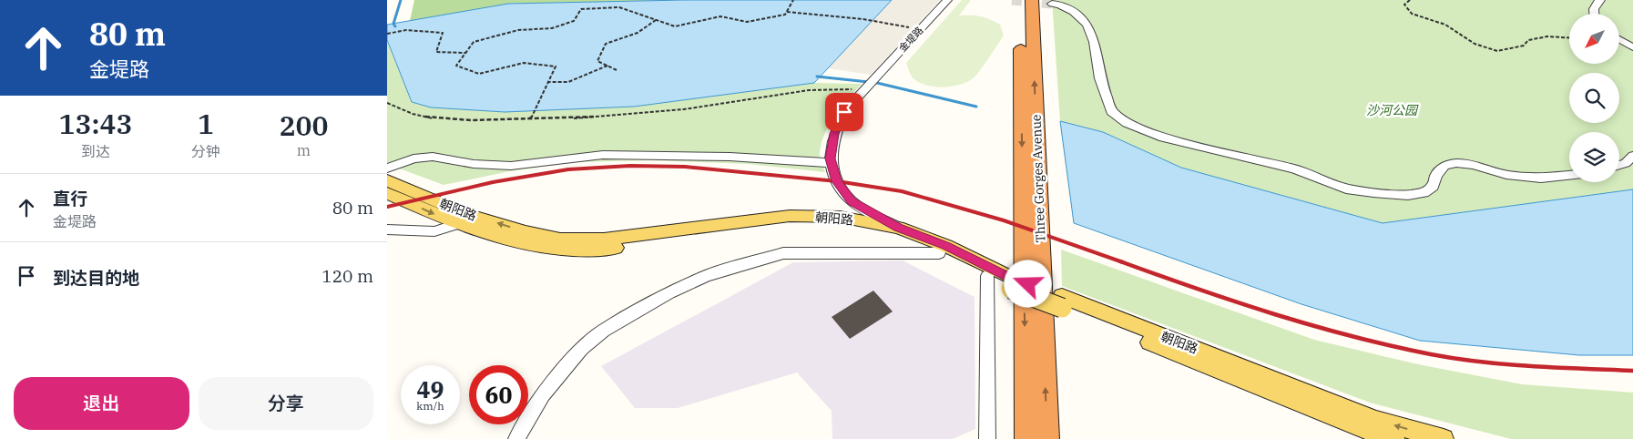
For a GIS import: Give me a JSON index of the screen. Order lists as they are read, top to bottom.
{
  "streets": {
    "highway": ["Three Gorges Avenue"],
    "main road": ["朝阳路"],
    "street": ["金堤路"]
  },
  "crossings": [
    ["金堤路", "朝阳路"]
  ],
  "parks": ["沙河公园"],
  "north": "bottom left",
  "page": {
    "turn": ["80 m", "金堤路"],
    "eta": [
      "13:43",
      "到达",
      "1",
      "分钟",
      "200",
      "m"
    ],
    "list": [
      {
        "name": "直行",
        "note": "金堤路",
        "value": "80 m"
      },
      {
        "name": "到达目的地",
        "value": "120 m"
      }
    ],
    "speed": "49 km/h",
    "limit": "60",
    "buttons": ["退出", "分享"]
  }
}
